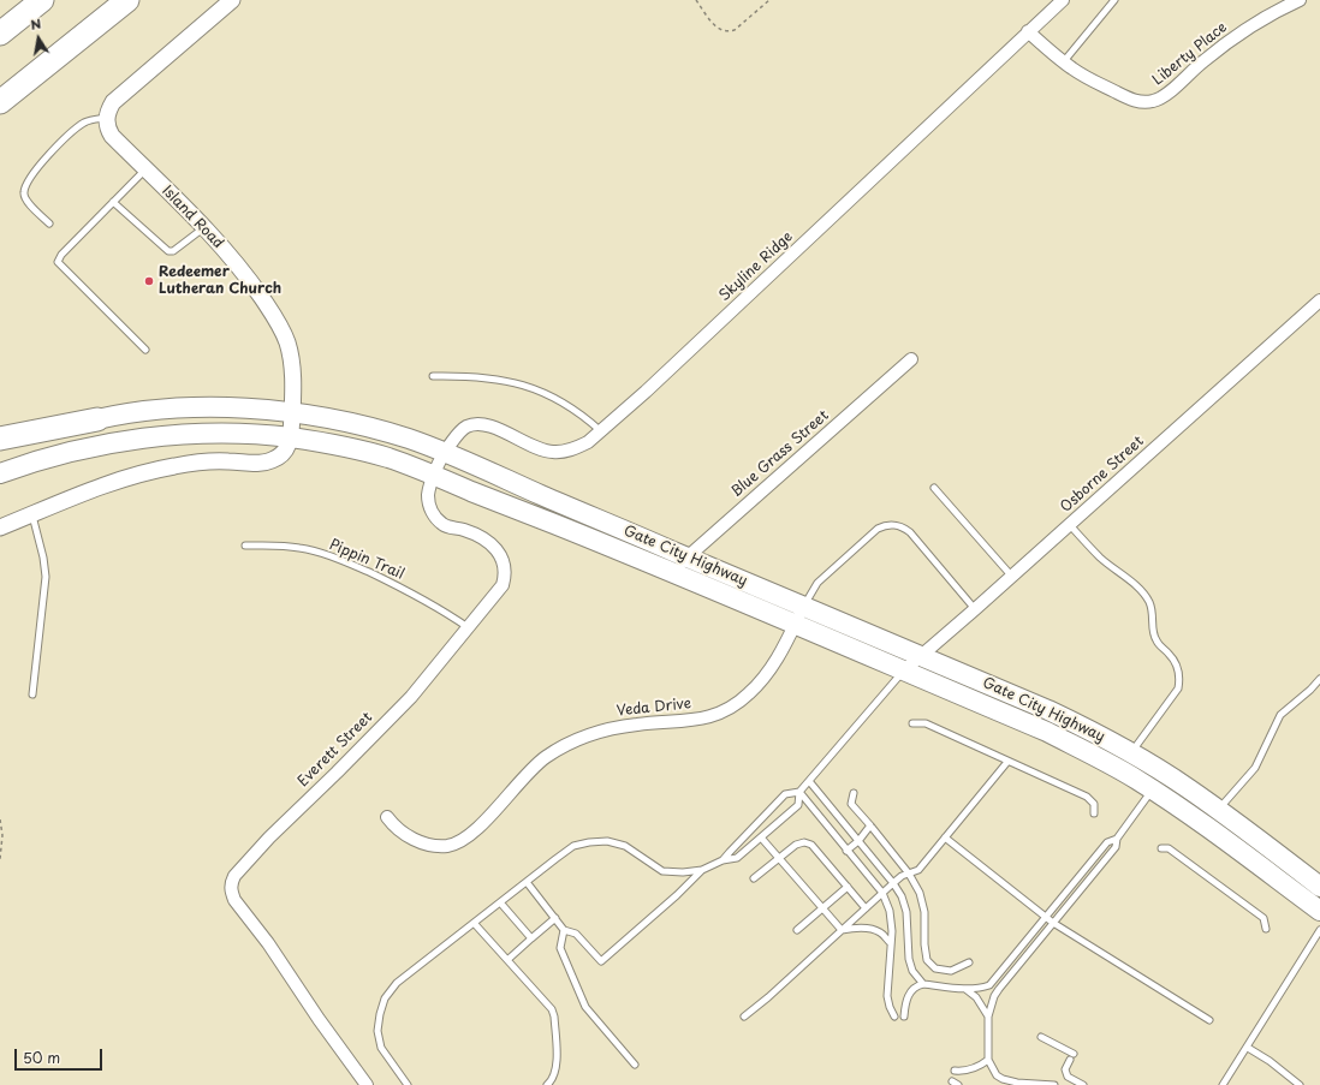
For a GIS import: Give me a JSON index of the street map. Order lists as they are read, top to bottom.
{
  "streets": {
    "main road": ["Gate City Highway"],
    "street": [
      "Liberty Place",
      "Island Road",
      "Skyline Ridge",
      "Blue Grass Street",
      "Osborne Street",
      "Veda Drive",
      "Everett Street"
    ],
    "lane": ["Pippin Trail"]
  },
  "crossings": [
    ["Liberty Place", "Skyline Ridge"],
    ["Island Road", "Gate City Highway"],
    ["Skyline Ridge", "Gate City Highway"],
    ["Skyline Ridge", "Everett Street"],
    ["Blue Grass Street", "Gate City Highway"],
    ["Osborne Street", "Gate City Highway"],
    ["Gate City Highway", "Veda Drive"],
    ["Gate City Highway", "Everett Street"],
    ["Pippin Trail", "Everett Street"]
  ],
  "places": ["Redeemer Lutheran Church"],
  "scale_bar": "50 m",
  "north": "top"
}
